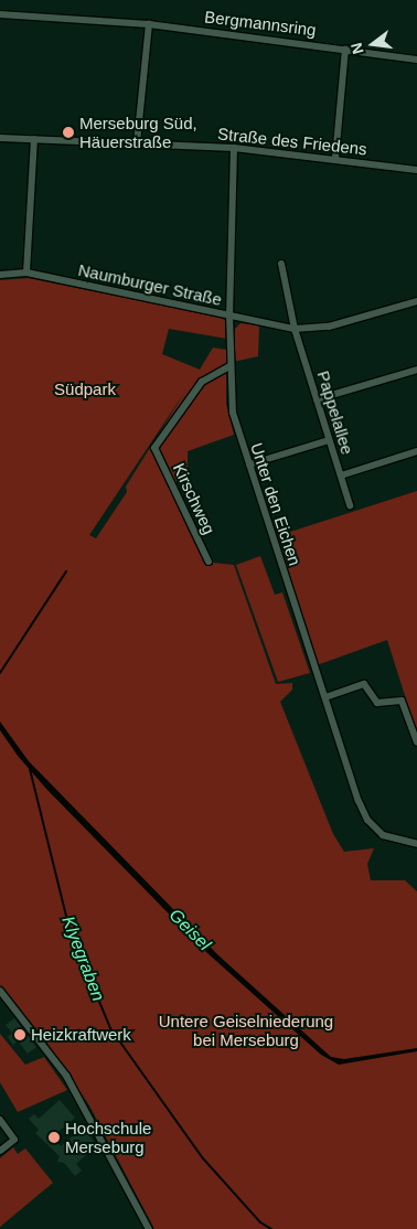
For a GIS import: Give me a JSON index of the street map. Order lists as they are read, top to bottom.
{
  "streets": {
    "street": [
      "Bergmannsring",
      "Straße des Friedens",
      "Naumburger Straße",
      "Pappelallee",
      "Kirschweg",
      "Unter den Eichen"
    ]
  },
  "crossings": [
    ["Straße des Friedens", "Unter den Eichen"],
    ["Naumburger Straße", "Pappelallee"],
    ["Naumburger Straße", "Unter den Eichen"],
    ["Kirschweg", "Unter den Eichen"]
  ],
  "water": ["Geisel", "Klyegraben"],
  "parks": ["Südpark", "Untere Geiselniederung bei Merseburg"],
  "places": ["Merseburg Süd, Häuerstraße", "Heizkraftwerk", "Hochschule Merseburg"],
  "north": "left"
}
